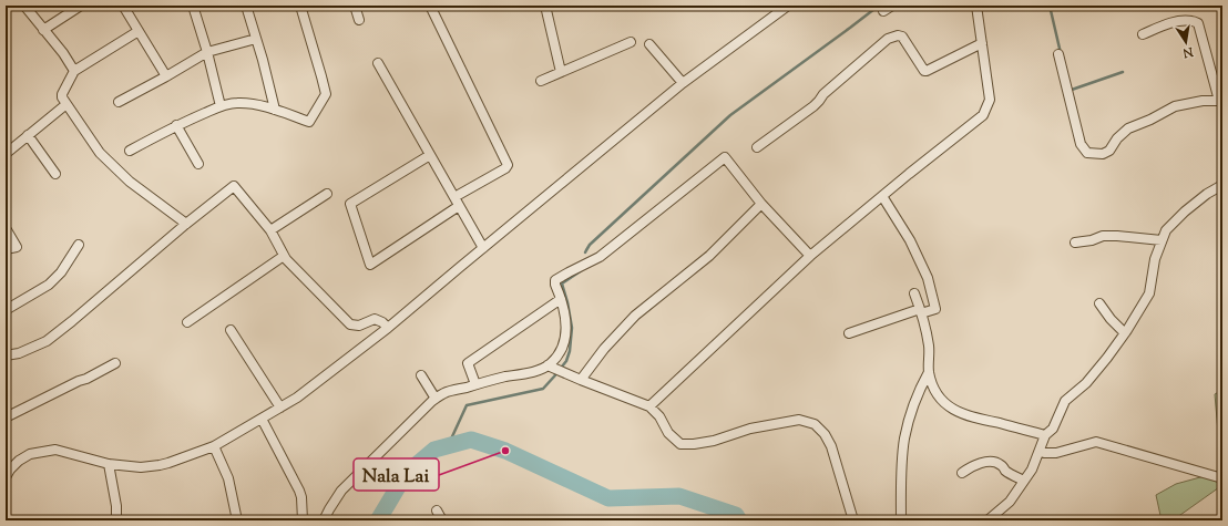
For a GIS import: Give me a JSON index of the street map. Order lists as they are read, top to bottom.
{
  "places": ["Nala Lai"],
  "north": "bottom"
}
